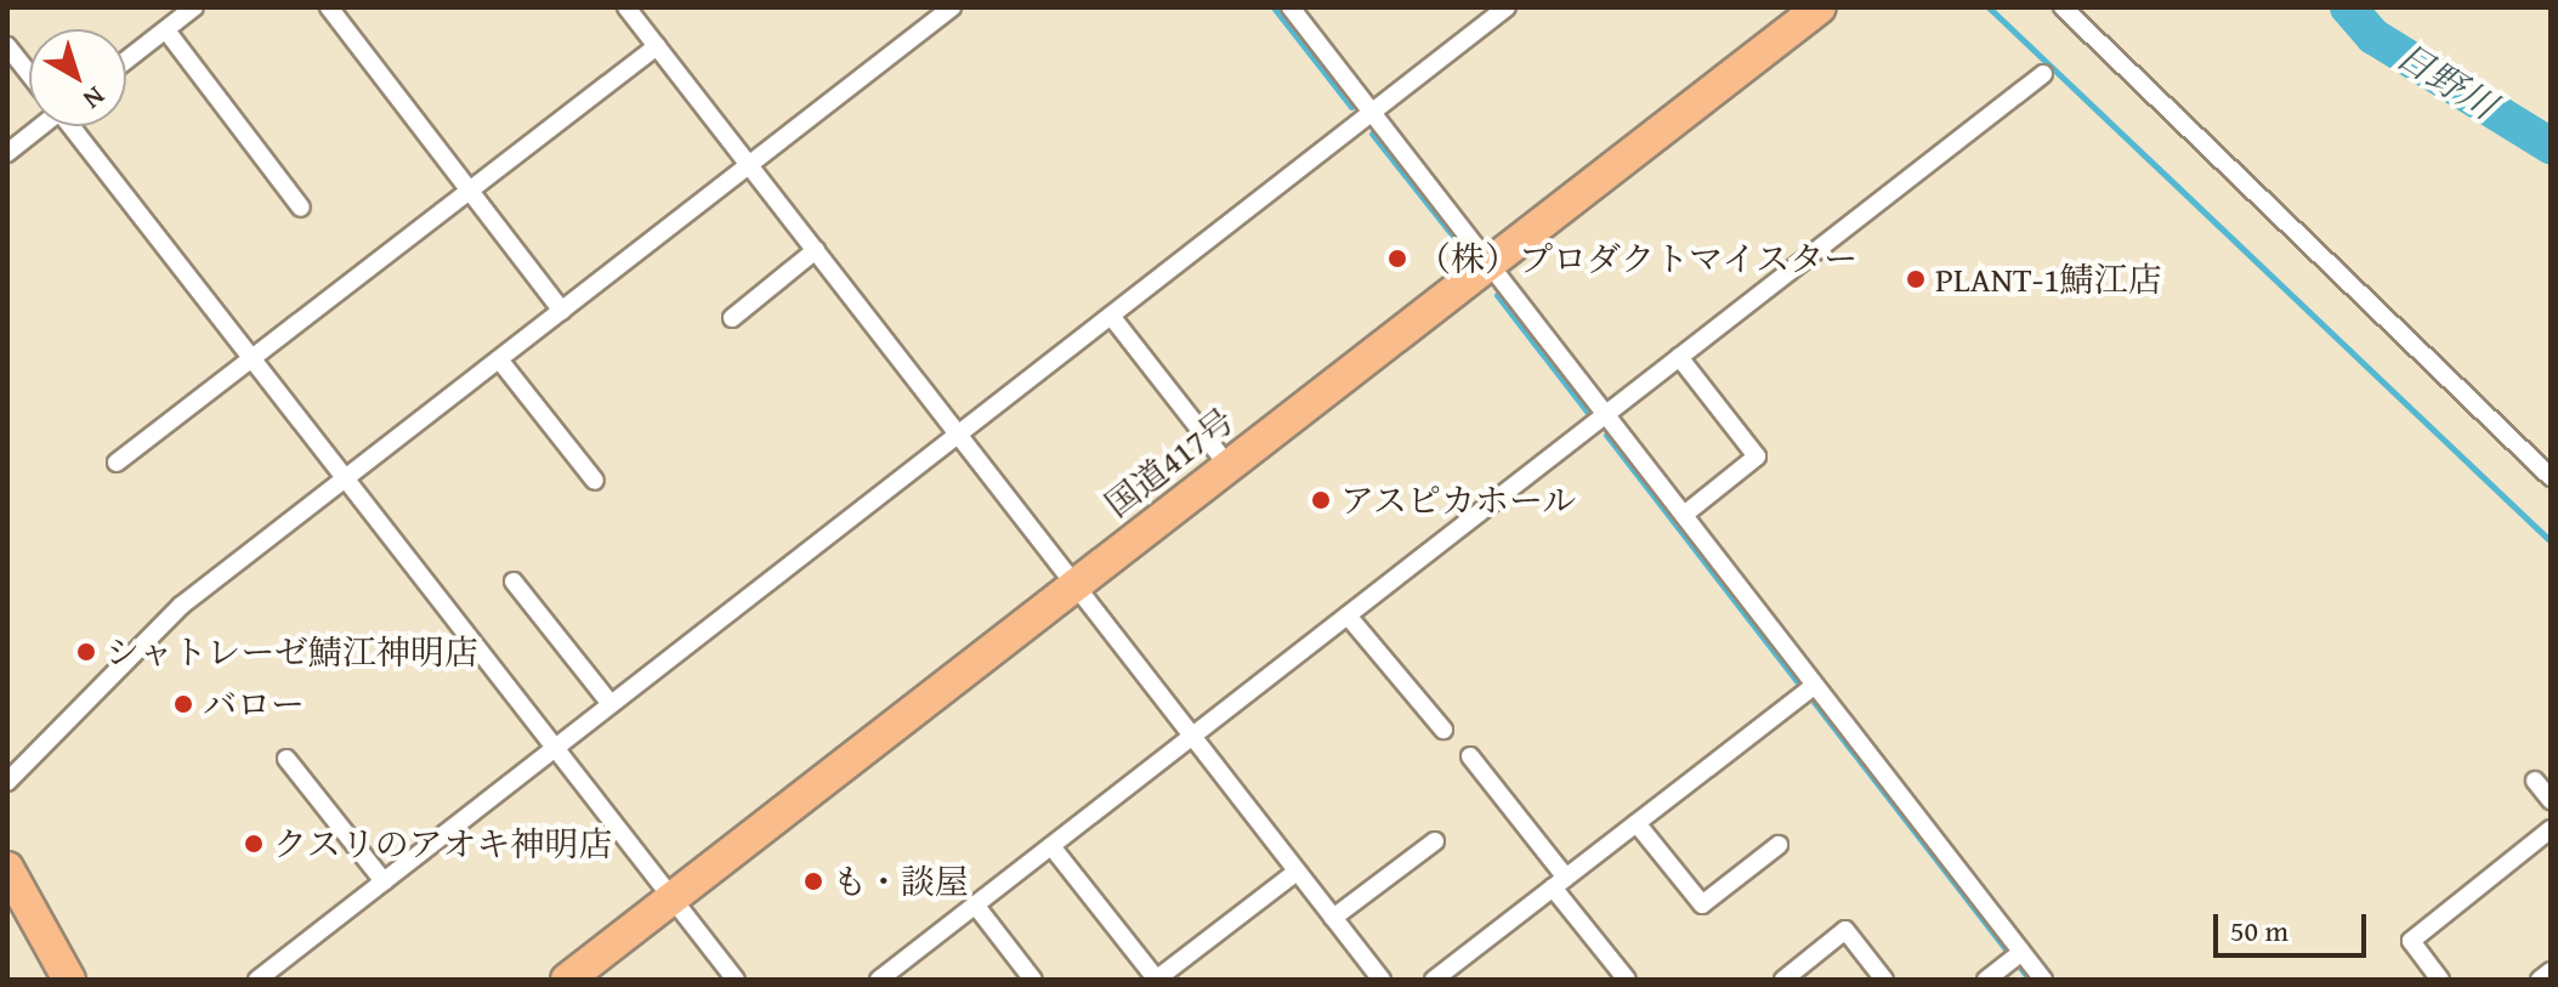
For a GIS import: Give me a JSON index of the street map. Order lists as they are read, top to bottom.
{
  "streets": {
    "highway": ["国道417号"]
  },
  "water": ["日野川"],
  "places": [
    "（株）プロダクトマイスター",
    "PLANT-1鯖江店",
    "アスピカホール",
    "シャトレーゼ鯖江神明店",
    "バロー",
    "クスリのアオキ神明店",
    "も・談屋"
  ],
  "scale_bar": "50 m",
  "north": "bottom right"
}
